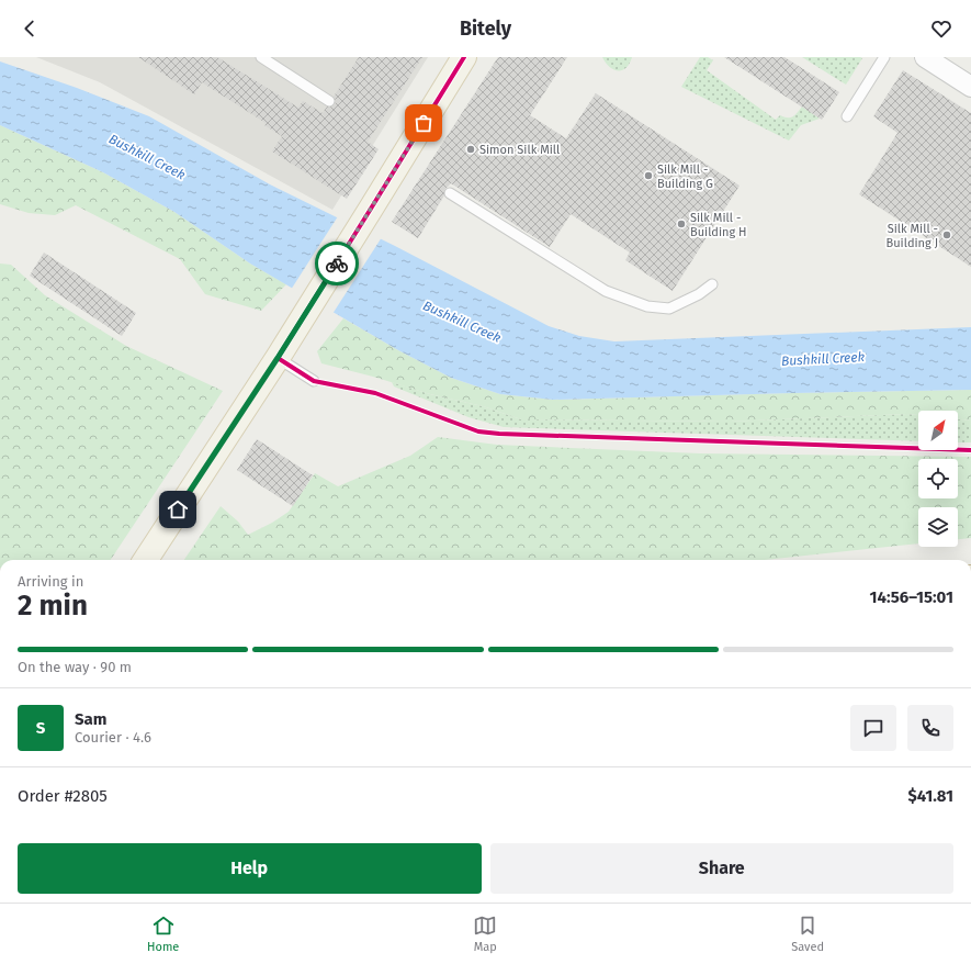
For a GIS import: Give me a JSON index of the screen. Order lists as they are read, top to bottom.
{
  "water": ["Bushkill Creek"],
  "places": [
    "Simon Silk Mill",
    "Silk Mill - Building G",
    "Silk Mill - Building H",
    "Silk Mill - Building J"
  ],
  "north": "top right",
  "page": {
    "header": "Bitely",
    "heading": ["2 min", "Arriving in", "14:56–15:01"],
    "panel": [
      "Sam",
      "Courier · 4.6",
      "Order #2805",
      "$41.81"
    ],
    "bar": "On the way · 90 m",
    "round": "S",
    "buttons": ["Help", "Share"],
    "tabs": ["Home", "Map", "Saved"]
  }
}
